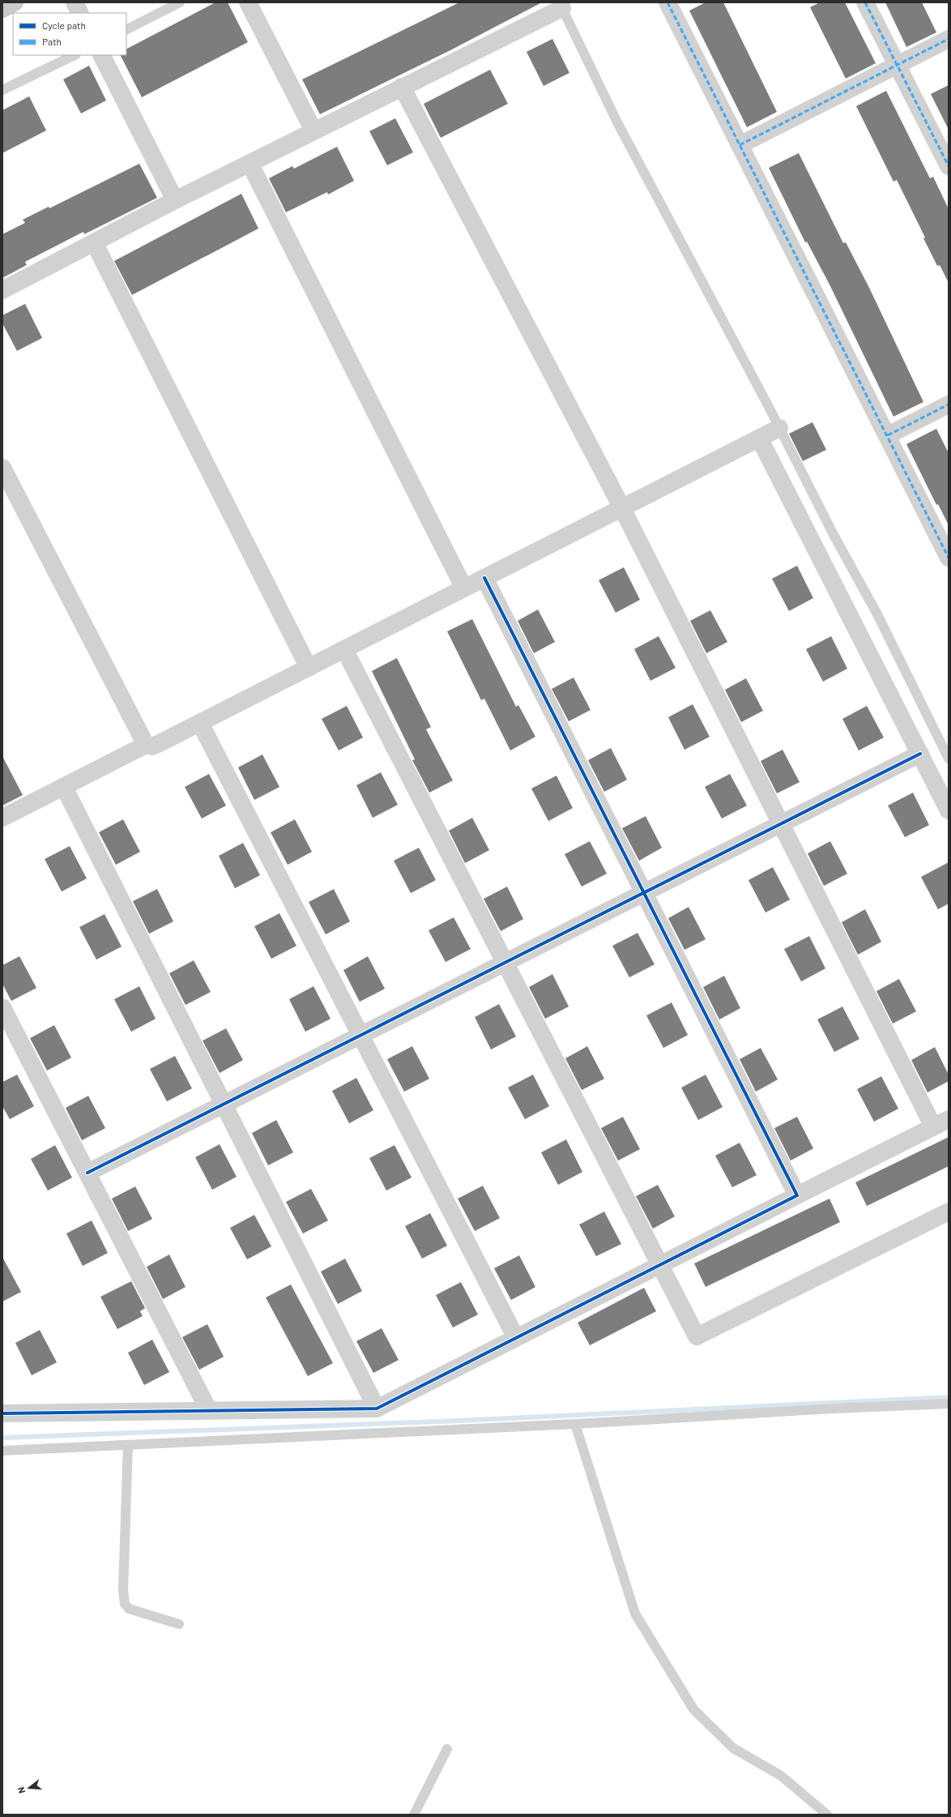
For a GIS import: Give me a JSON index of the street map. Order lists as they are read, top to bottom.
{
  "legend": ["Cycle path", "Path"],
  "north": "left"
}
